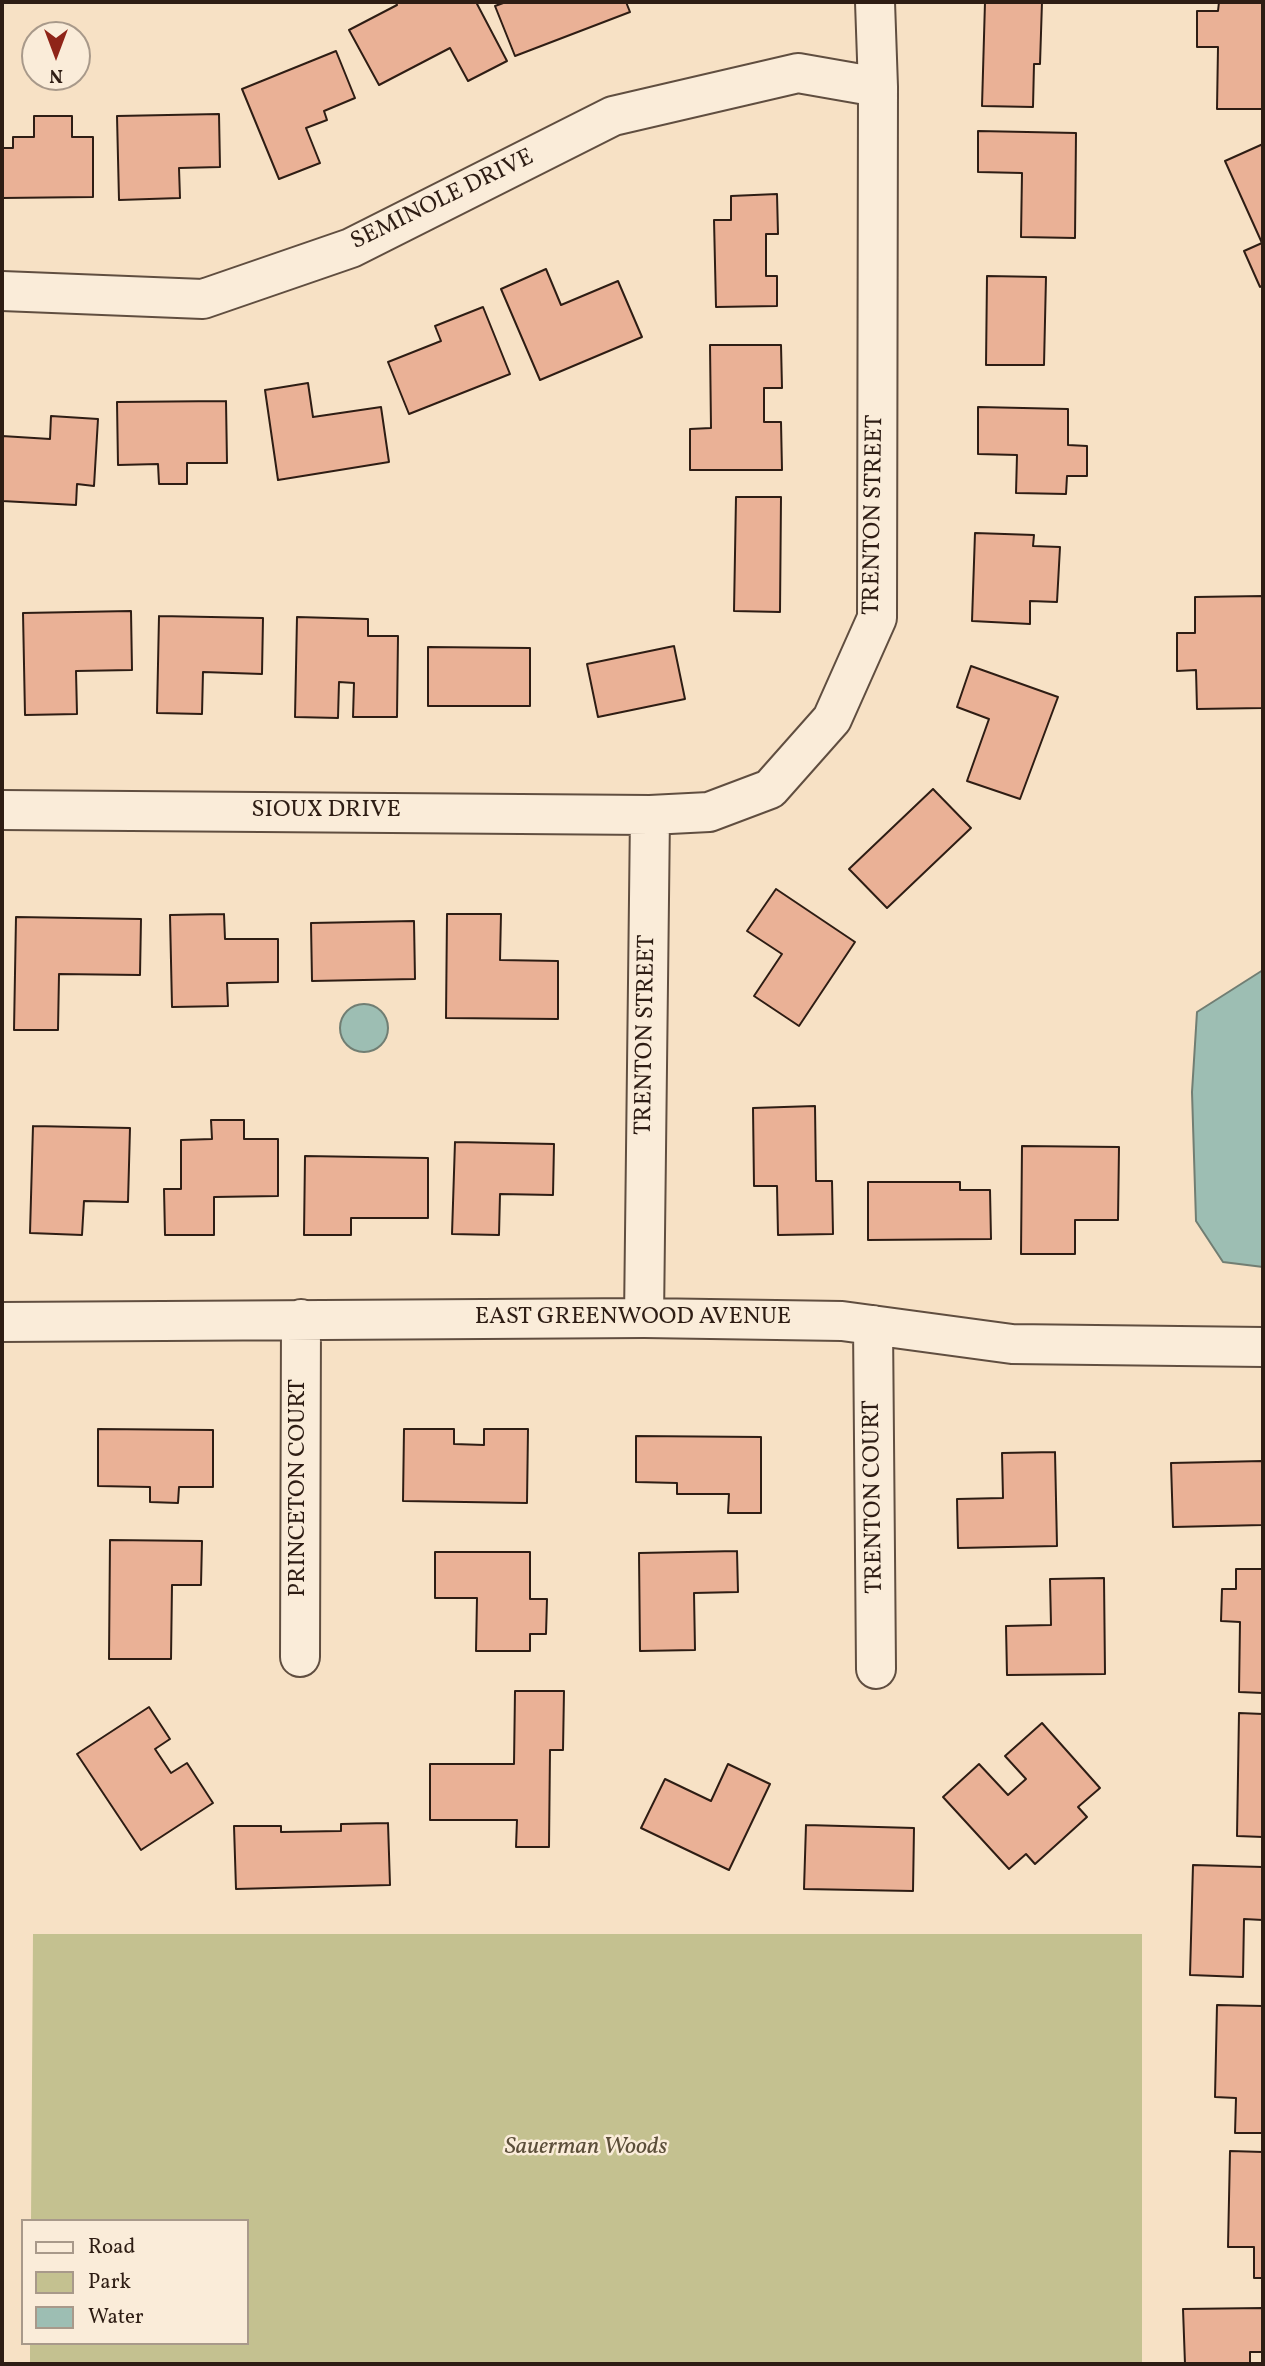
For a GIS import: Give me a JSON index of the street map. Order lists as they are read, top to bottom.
{
  "streets": {
    "street": [
      "SEMINOLE DRIVE",
      "TRENTON STREET",
      "SIOUX DRIVE",
      "EAST GREENWOOD AVENUE",
      "PRINCETON COURT",
      "TRENTON COURT"
    ]
  },
  "crossings": [
    ["SEMINOLE DRIVE", "TRENTON STREET"],
    ["TRENTON STREET", "SIOUX DRIVE"],
    ["TRENTON STREET", "EAST GREENWOOD AVENUE"],
    ["EAST GREENWOOD AVENUE", "PRINCETON COURT"],
    ["EAST GREENWOOD AVENUE", "TRENTON COURT"]
  ],
  "parks": ["Sauerman Woods"],
  "legend": ["Road", "Park", "Water"],
  "north": "bottom"
}
